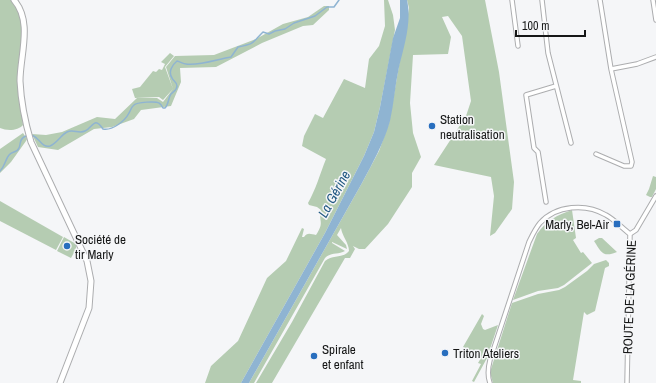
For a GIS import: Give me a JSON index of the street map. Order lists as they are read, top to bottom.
{
  "streets": {
    "street": ["ROUTE DE LA GÉRINE"]
  },
  "water": ["La Gérine"],
  "places": {
    "other": [
      "Station neutralisation",
      "Société de tir Marly",
      "Triton Ateliers",
      "Spirale et enfant"
    ],
    "transit": ["Marly, Bel-Air"]
  },
  "scale_bar": "100 m"
}
